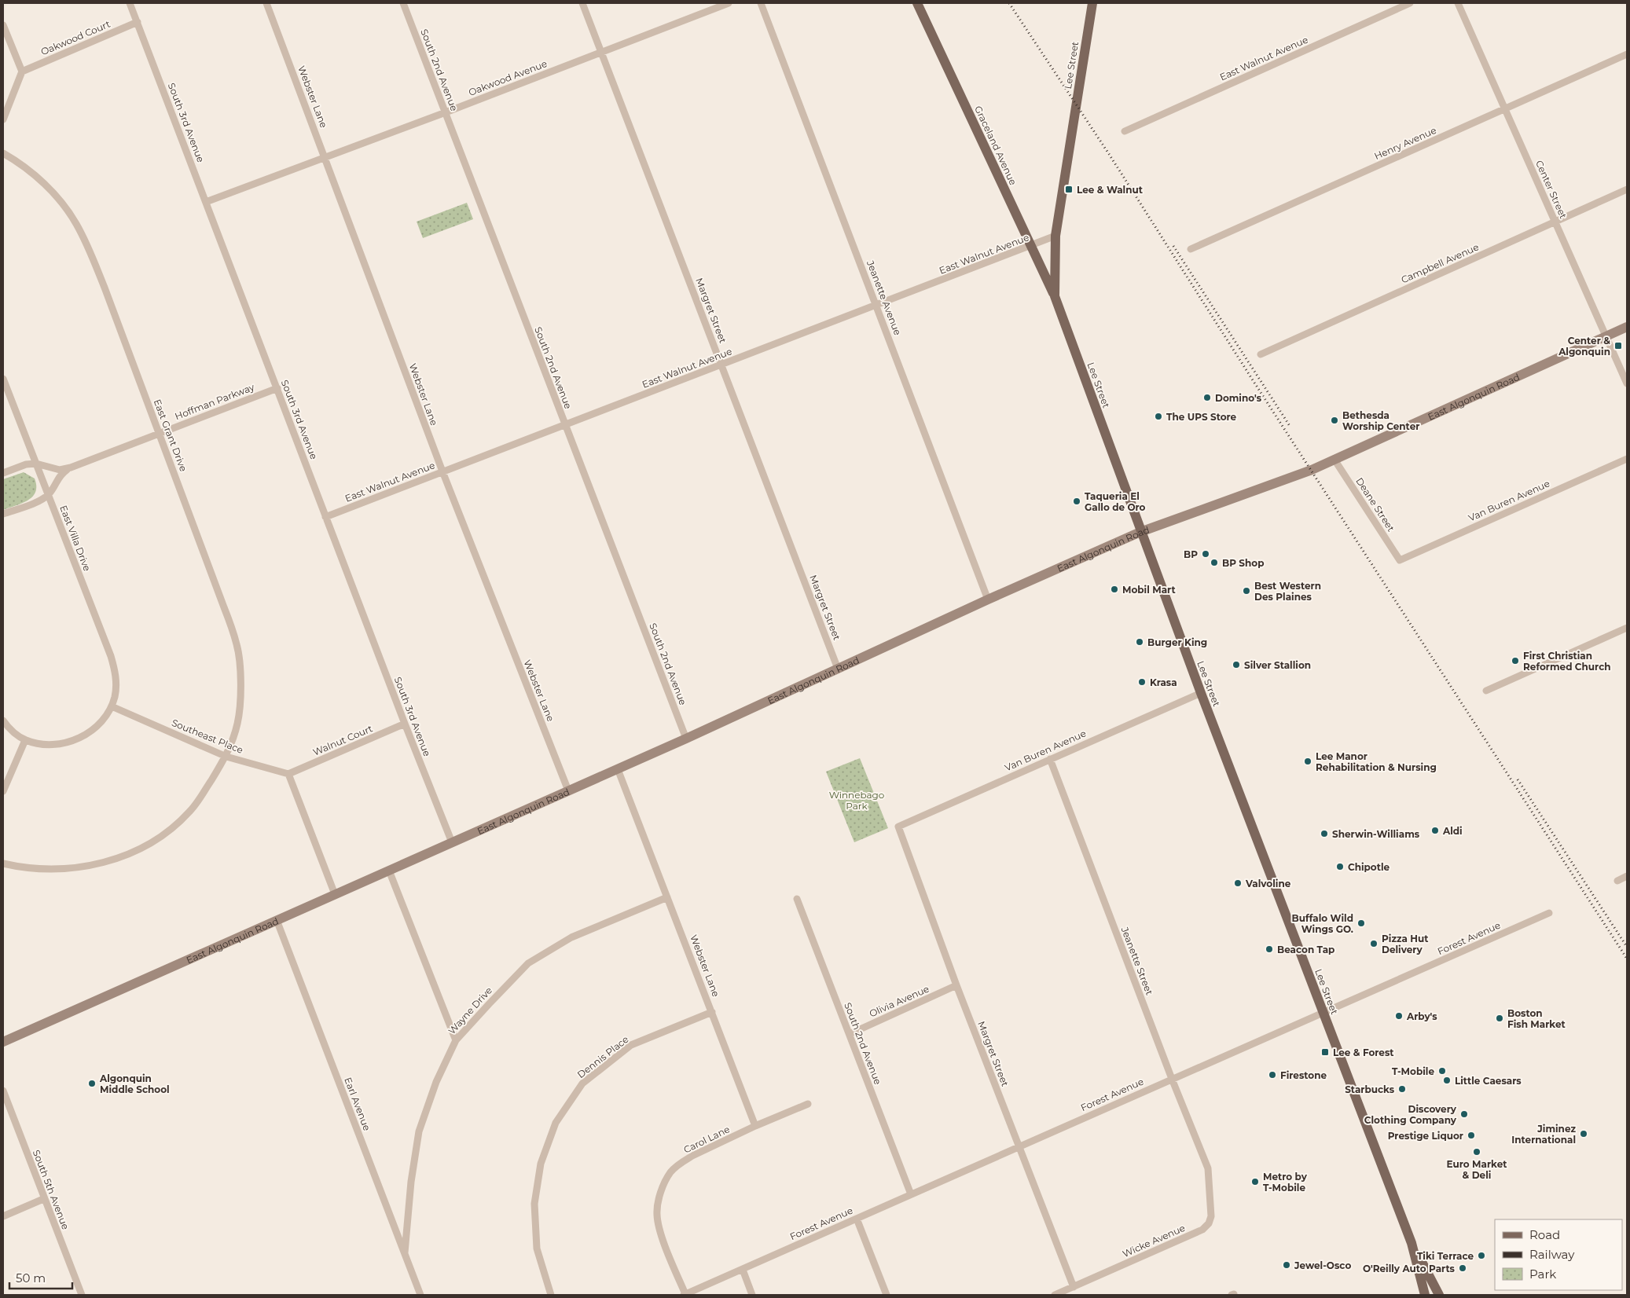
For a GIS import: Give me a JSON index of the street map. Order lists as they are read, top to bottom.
{
  "streets": {
    "main road": ["Lee Street", "Graceland Avenue"],
    "street": [
      "Oakwood Court",
      "East Walnut Avenue",
      "South 2nd Avenue",
      "Oakwood Avenue",
      "Webster Lane",
      "South 3rd Avenue",
      "Henry Avenue",
      "Center Street",
      "Campbell Avenue",
      "Jeanette Avenue",
      "Margret Street",
      "East Algonquin Road",
      "Hoffman Parkway",
      "East Grant Drive",
      "Van Buren Avenue",
      "Deane Street",
      "East Villa Drive",
      "Southeast Place",
      "Walnut Court",
      "Forest Avenue",
      "Jeanette Street",
      "Olivia Avenue",
      "Wayne Drive",
      "Dennis Place",
      "Earl Avenue",
      "Carol Lane",
      "South 5th Avenue",
      "Wicke Avenue"
    ]
  },
  "crossings": [
    ["Oakwood Court", "South 3rd Avenue"],
    ["East Walnut Avenue", "Lee Street"],
    ["East Walnut Avenue", "South 2nd Avenue"],
    ["East Walnut Avenue", "Webster Lane"],
    ["East Walnut Avenue", "South 3rd Avenue"],
    ["East Walnut Avenue", "Graceland Avenue"],
    ["East Walnut Avenue", "Jeanette Avenue"],
    ["East Walnut Avenue", "Margret Street"],
    ["Lee Street", "Graceland Avenue"],
    ["Lee Street", "East Algonquin Road"],
    ["Lee Street", "Van Buren Avenue"],
    ["Lee Street", "Forest Avenue"],
    ["South 2nd Avenue", "Oakwood Avenue"],
    ["South 2nd Avenue", "East Algonquin Road"],
    ["South 2nd Avenue", "Forest Avenue"],
    ["South 2nd Avenue", "Olivia Avenue"],
    ["Oakwood Avenue", "Webster Lane"],
    ["Oakwood Avenue", "South 3rd Avenue"],
    ["Oakwood Avenue", "Margret Street"],
    ["Webster Lane", "East Algonquin Road"],
    ["Webster Lane", "Wayne Drive"],
    ["Webster Lane", "Dennis Place"],
    ["Webster Lane", "Carol Lane"],
    ["South 3rd Avenue", "East Algonquin Road"],
    ["South 3rd Avenue", "Hoffman Parkway"],
    ["South 3rd Avenue", "Walnut Court"],
    ["Henry Avenue", "Center Street"],
    ["Center Street", "Campbell Avenue"],
    ["Center Street", "East Algonquin Road"],
    ["Jeanette Avenue", "East Algonquin Road"],
    ["Margret Street", "East Algonquin Road"],
    ["Margret Street", "Van Buren Avenue"],
    ["Margret Street", "Forest Avenue"],
    ["Margret Street", "Olivia Avenue"],
    ["Margret Street", "Wicke Avenue"],
    ["East Algonquin Road", "Deane Street"],
    ["East Algonquin Road", "Earl Avenue"],
    ["Hoffman Parkway", "East Grant Drive"],
    ["Hoffman Parkway", "East Villa Drive"],
    ["East Grant Drive", "Southeast Place"],
    ["Van Buren Avenue", "Deane Street"],
    ["Van Buren Avenue", "Jeanette Street"],
    ["East Villa Drive", "Southeast Place"],
    ["Southeast Place", "Walnut Court"],
    ["Forest Avenue", "Jeanette Street"],
    ["Forest Avenue", "Carol Lane"],
    ["Jeanette Street", "Wicke Avenue"],
    ["Wayne Drive", "Earl Avenue"]
  ],
  "parks": ["Winnebago Park"],
  "places": {
    "transit": ["Lee & Walnut", "Center & Algonquin", "Lee & Forest"],
    "other": [
      "Domino's",
      "The UPS Store",
      "Bethesda Worship Center",
      "Taqueria El Gallo de Oro",
      "BP",
      "BP Shop",
      "Mobil Mart",
      "Best Western Des Plaines",
      "Burger King",
      "First Christian Reformed Church",
      "Silver Stallion",
      "Krasa",
      "Lee Manor Rehabilitation & Nursing",
      "Aldi",
      "Sherwin-Williams",
      "Chipotle",
      "Valvoline",
      "Buffalo Wild Wings GO.",
      "Pizza Hut Delivery",
      "Beacon Tap",
      "Arby's",
      "Boston Fish Market",
      "T-Mobile",
      "Firestone",
      "Little Caesars",
      "Algonquin Middle School",
      "Starbucks",
      "Discovery Clothing Company",
      "Jiminez International",
      "Prestige Liquor",
      "Euro Market & Deli",
      "Metro by T-Mobile",
      "Tiki Terrace",
      "Jewel-Osco",
      "O'Reilly Auto Parts"
    ]
  },
  "legend": ["Road", "Railway", "Park"],
  "scale_bar": "50 m"
}
